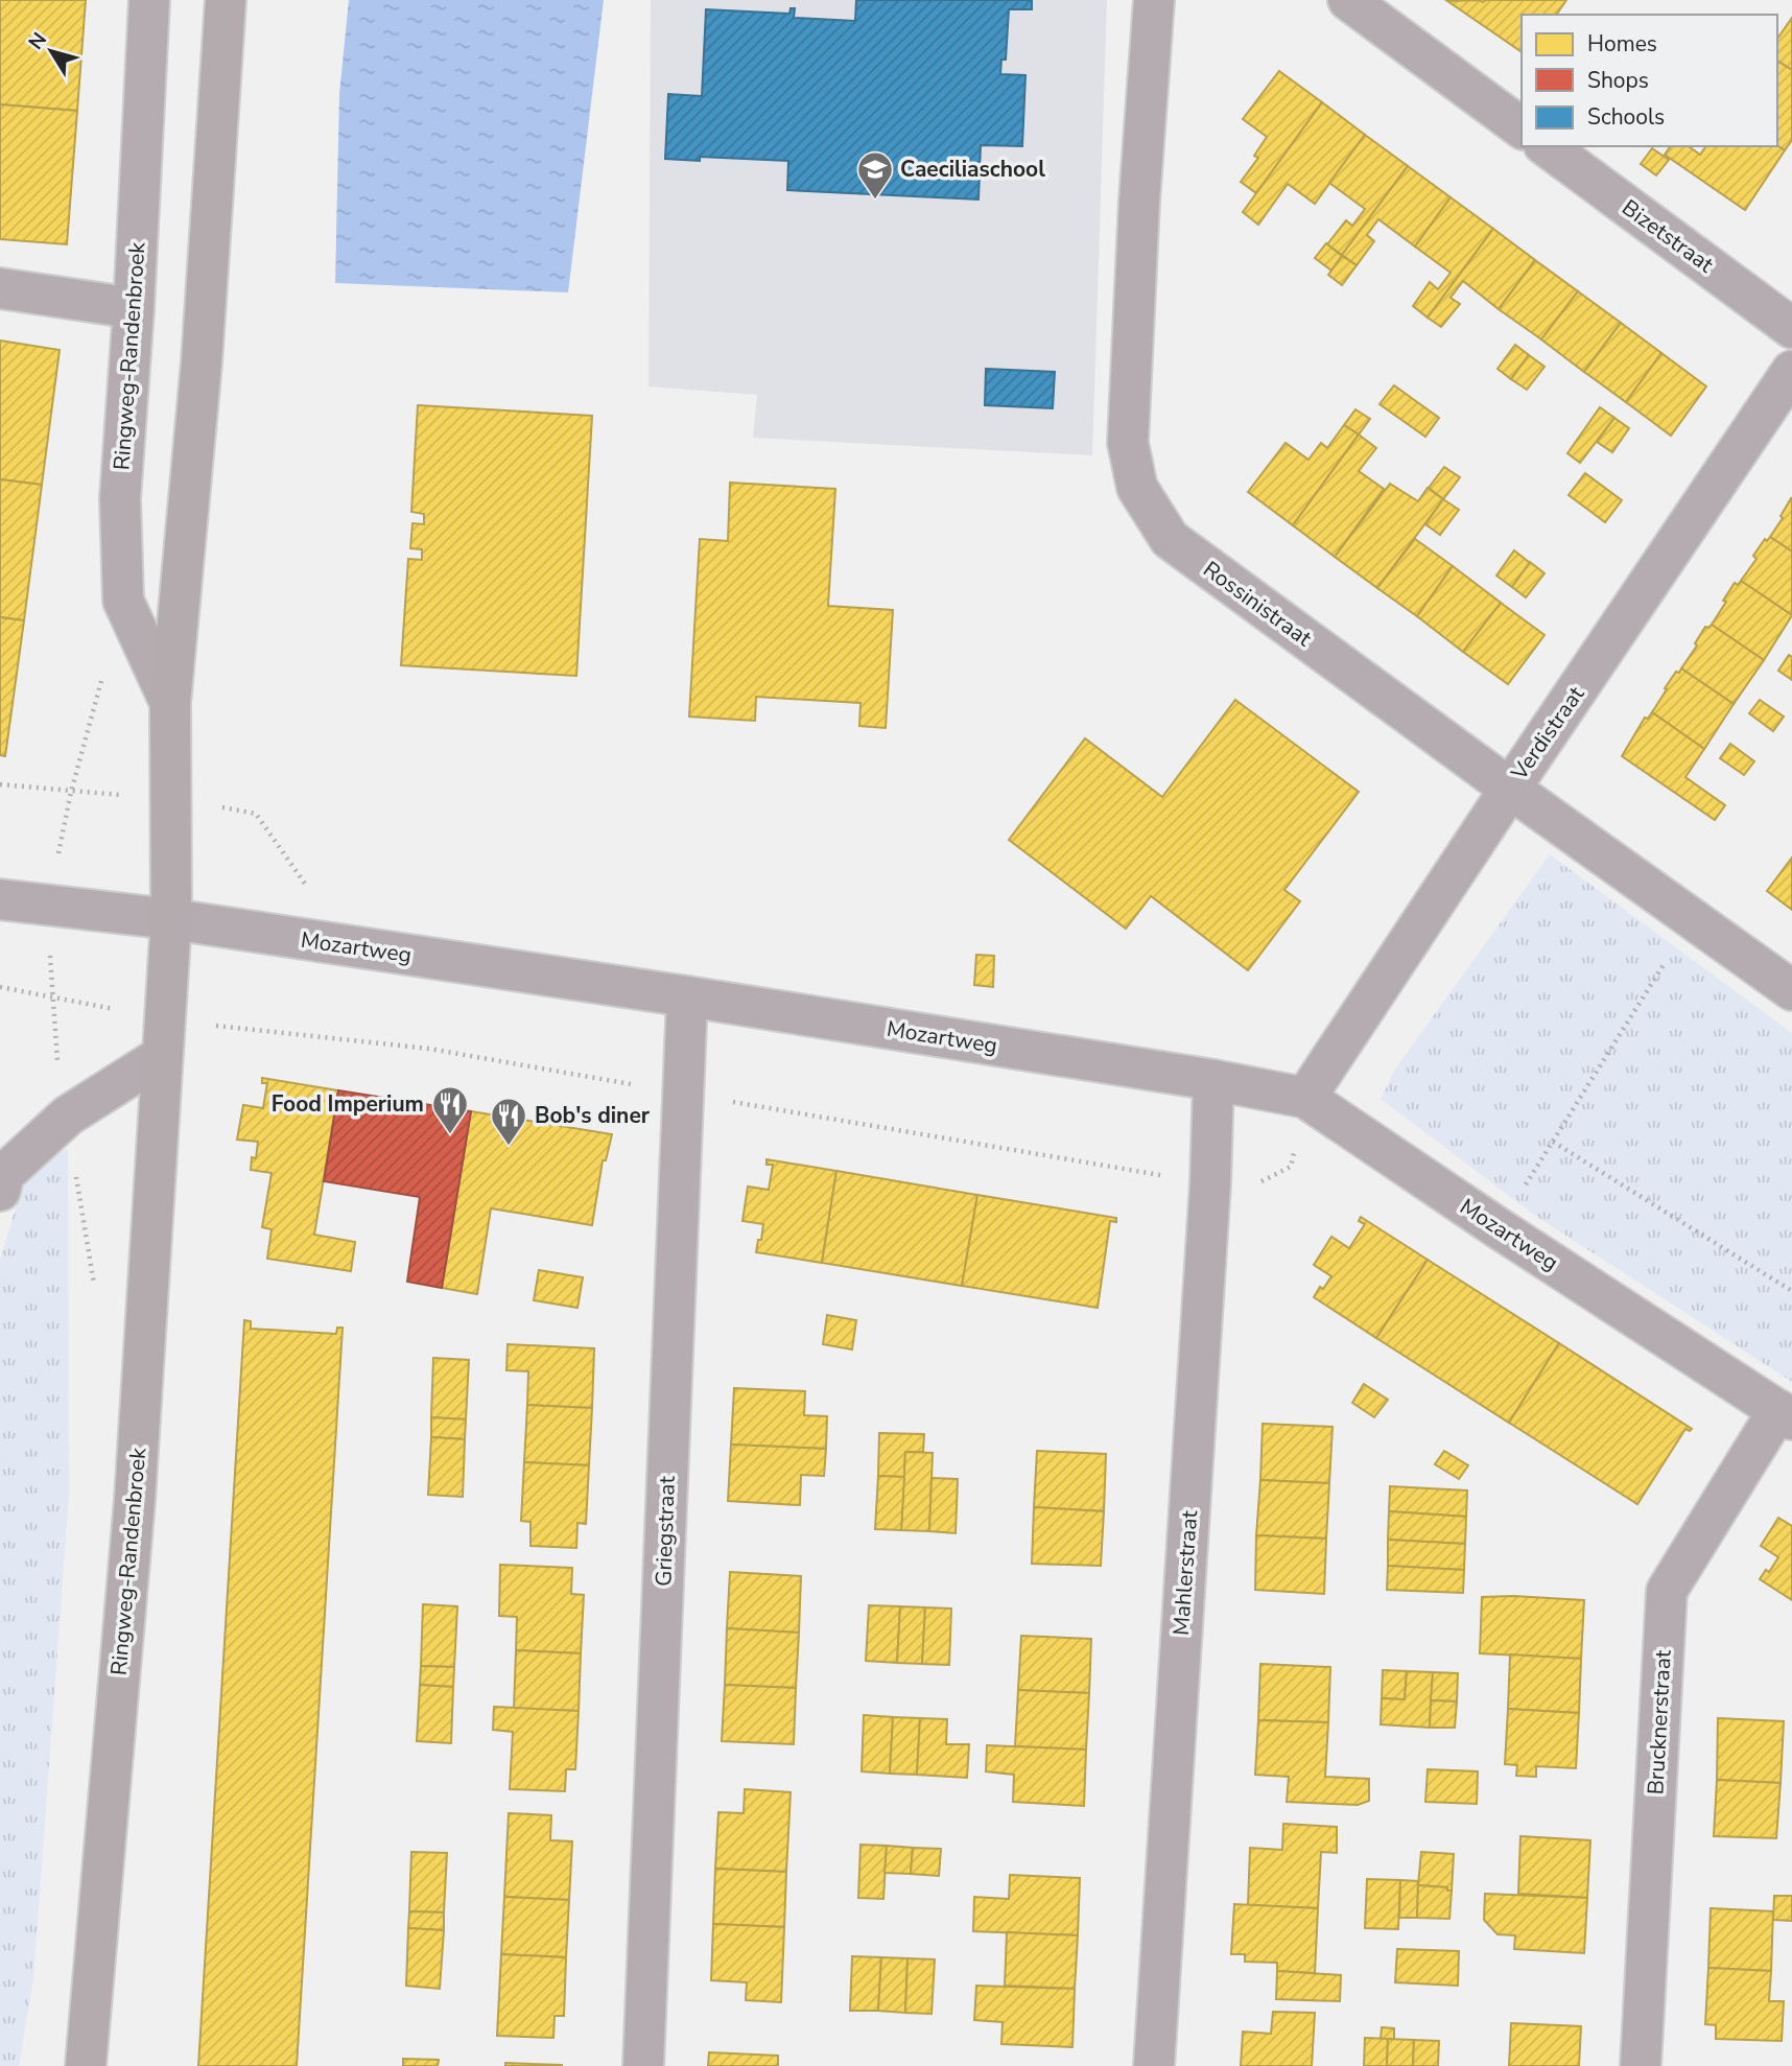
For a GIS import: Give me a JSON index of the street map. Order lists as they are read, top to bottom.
{
  "streets": {
    "main road": ["Ringweg-Randenbroek"],
    "street": [
      "Bizetstraat",
      "Rossinistraat",
      "Verdistraat",
      "Mozartweg",
      "Griegstraat",
      "Mahlerstraat",
      "Brucknerstraat"
    ]
  },
  "crossings": [
    ["Ringweg-Randenbroek", "Mozartweg"],
    ["Rossinistraat", "Verdistraat"],
    ["Verdistraat", "Mozartweg"],
    ["Mozartweg", "Griegstraat"],
    ["Mozartweg", "Mahlerstraat"],
    ["Mozartweg", "Brucknerstraat"]
  ],
  "places": {
    "school or university": ["Caeciliaschool"],
    "restaurant": ["Food Imperium", "Bob's diner"]
  },
  "legend": ["Homes", "Shops", "Schools"],
  "north": "top left"
}
